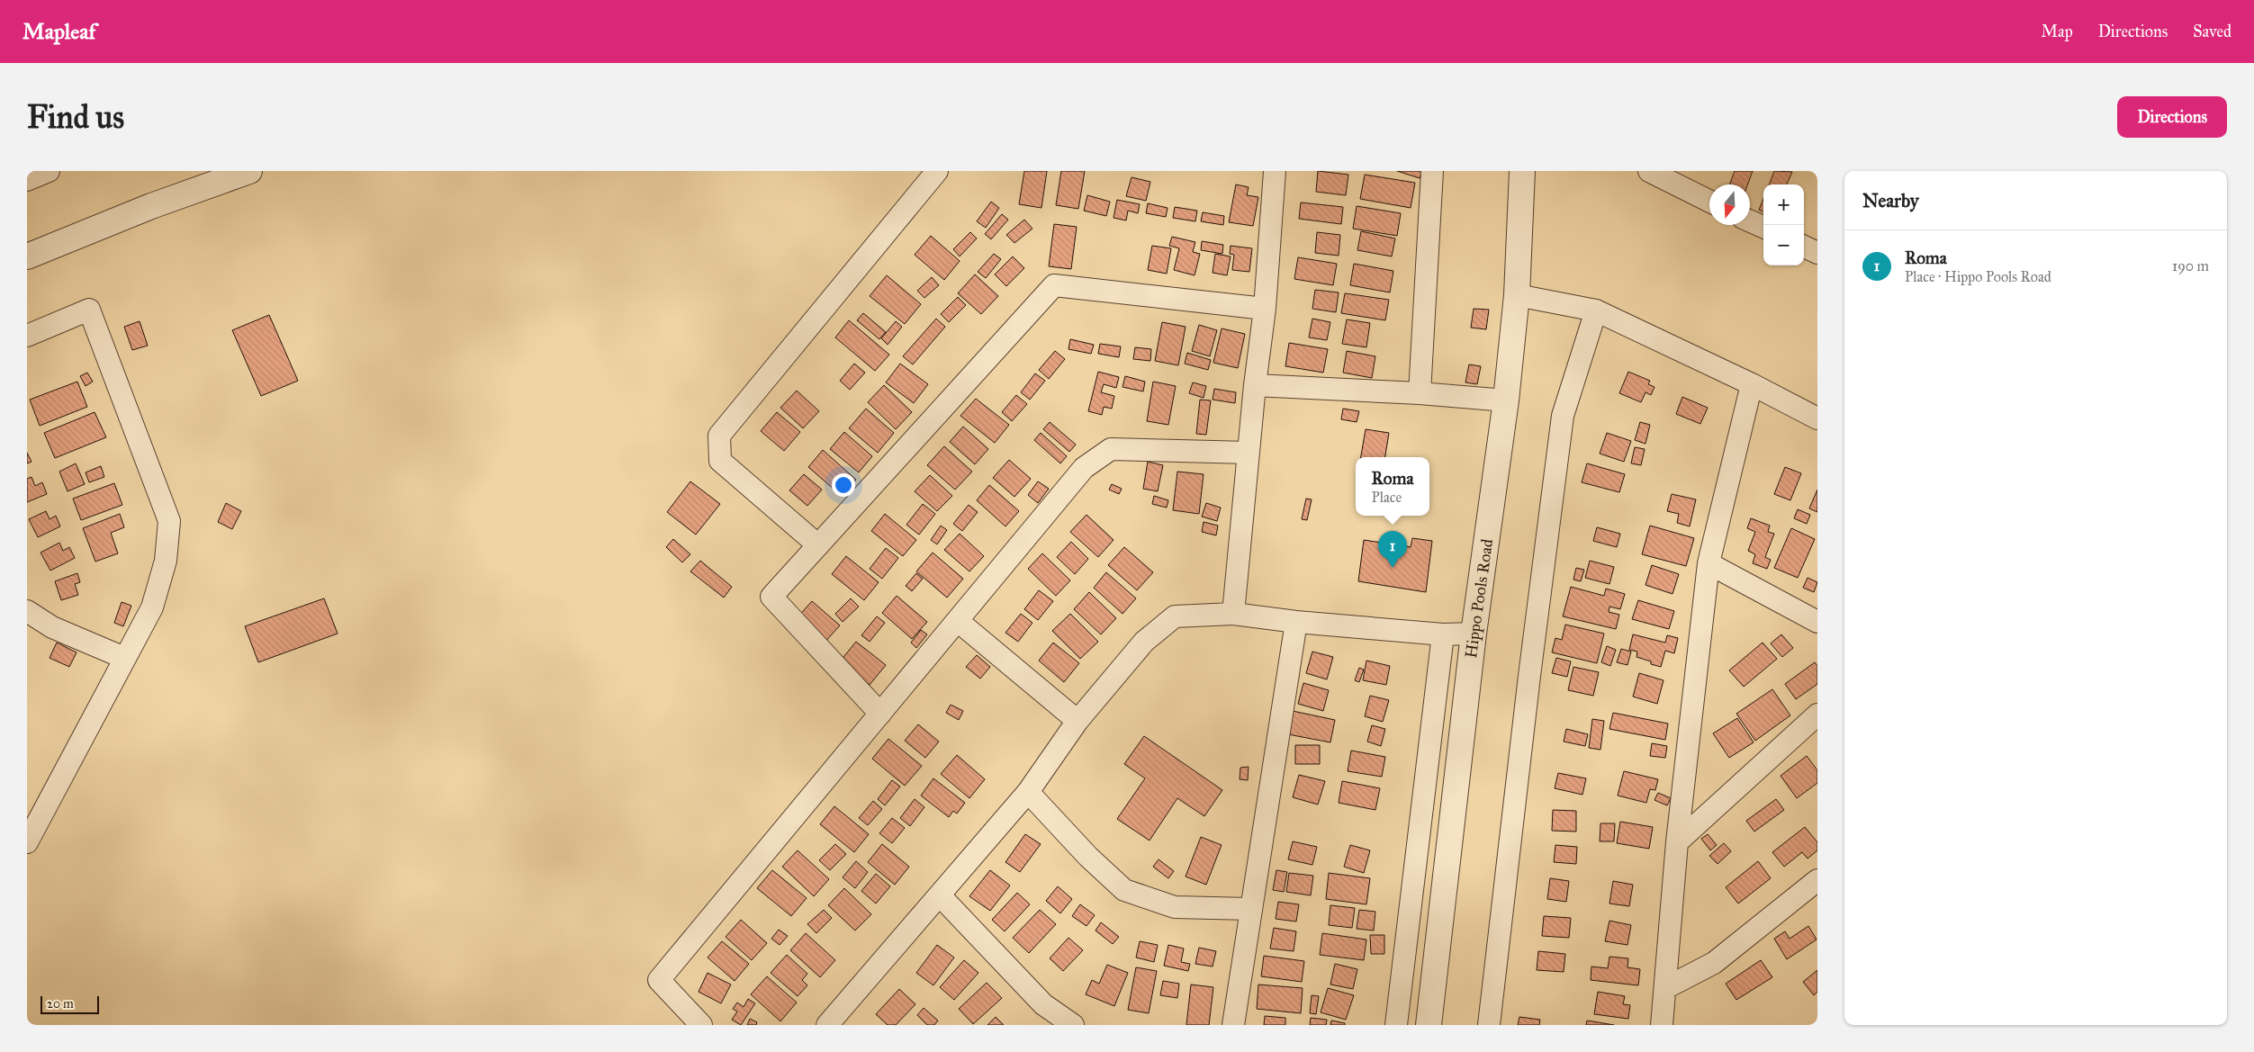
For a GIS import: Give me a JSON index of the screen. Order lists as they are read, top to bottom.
{
  "streets": {
    "street": ["Hippo Pools Road"]
  },
  "scale_bar": "20 m",
  "north": "bottom",
  "page": {
    "header": "Mapleaf",
    "nav": ["Map", "Directions", "Saved"],
    "buttons": "Directions",
    "title": "Find us",
    "heading": "Nearby",
    "map_buttons": ["+", "−"],
    "list": [
      {
        "mark": "1",
        "name": "Roma",
        "note": "Place · Hippo Pools Road",
        "value": "190 m"
      }
    ],
    "popup": ["Roma", "Place"],
    "pins": "1",
    "scale": "20 m"
  }
}
